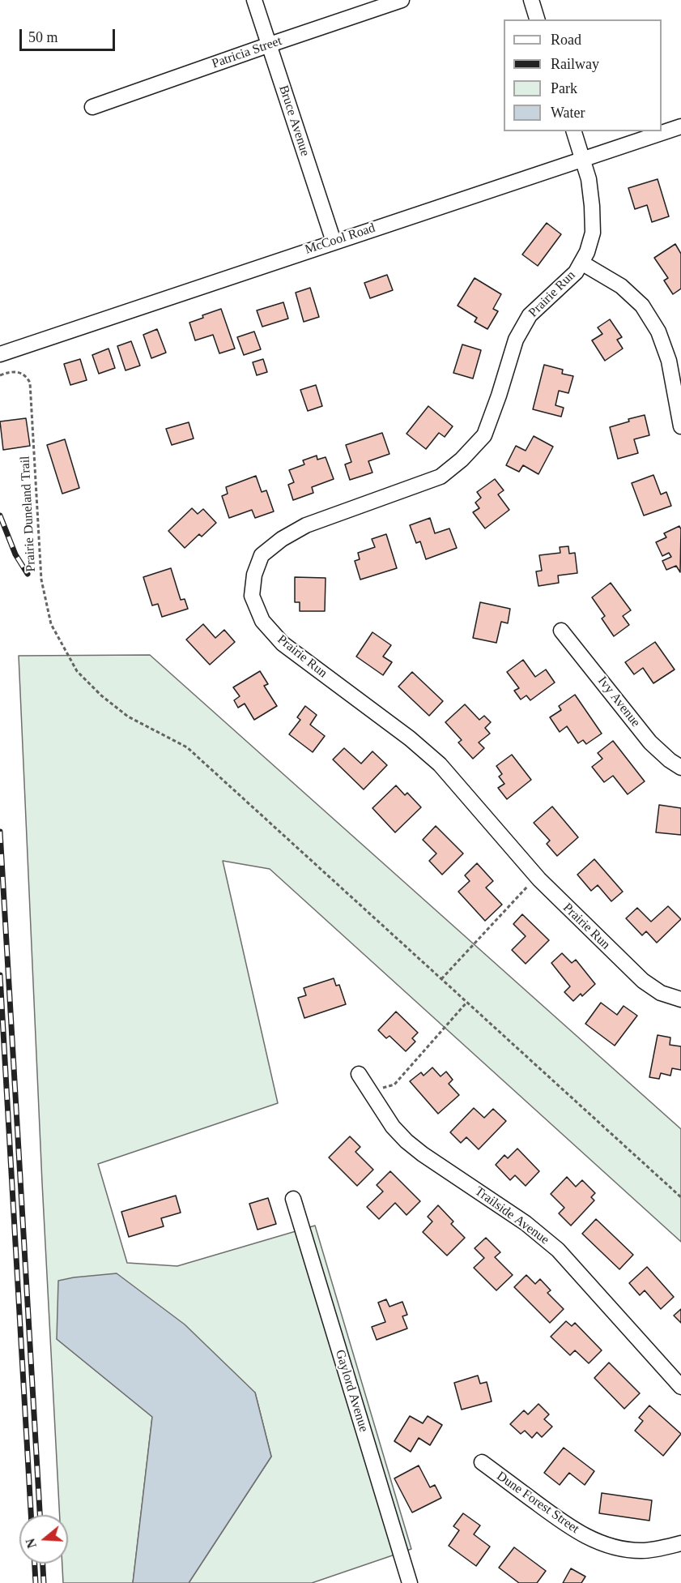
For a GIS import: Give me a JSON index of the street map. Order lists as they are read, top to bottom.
{
  "streets": {
    "street": [
      "Patricia Street",
      "Bruce Avenue",
      "McCool Road",
      "Prairie Run",
      "Ivy Avenue",
      "Trailside Avenue",
      "Gaylord Avenue",
      "Dune Forest Street"
    ],
    "path": ["Prairie Duneland Trail"]
  },
  "crossings": [
    ["Patricia Street", "Bruce Avenue"],
    ["Bruce Avenue", "McCool Road"],
    ["McCool Road", "Prairie Run"]
  ],
  "legend": [
    "Road",
    "Railway",
    "Park",
    "Water"
  ],
  "scale_bar": "50 m",
  "north": "left"
}
